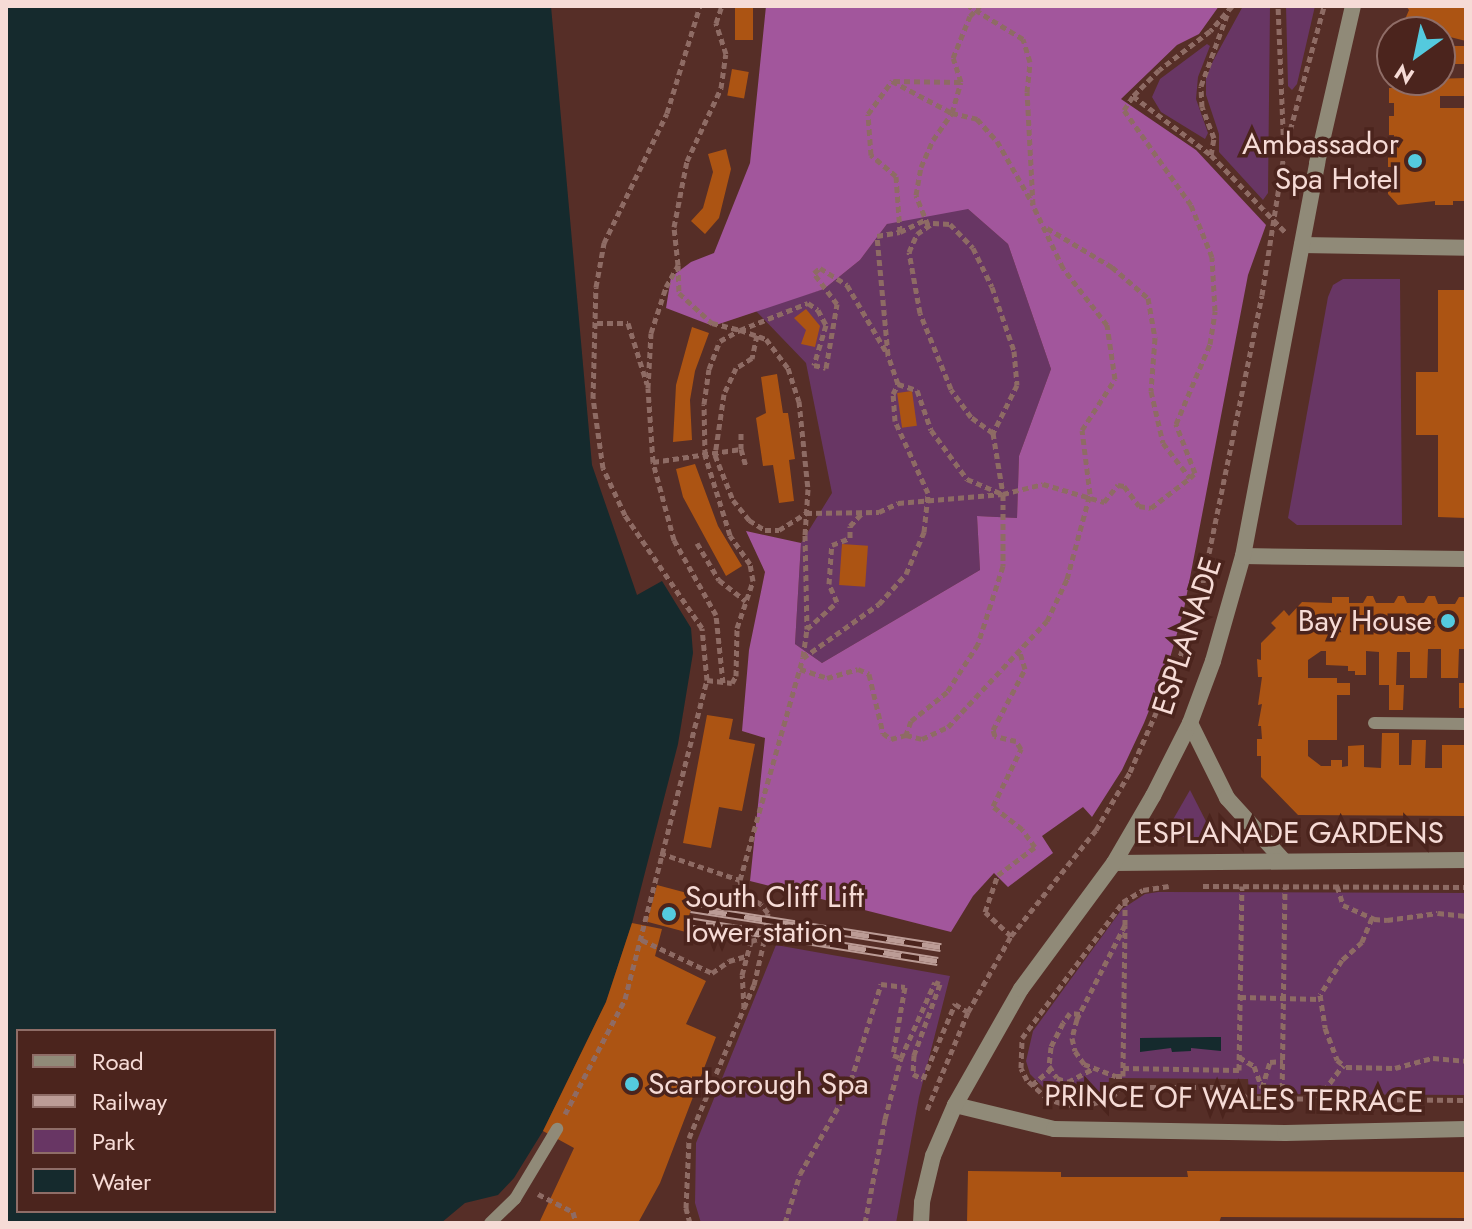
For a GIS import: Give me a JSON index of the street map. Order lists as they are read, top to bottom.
{
  "streets": {
    "street": ["ESPLANADE", "ESPLANADE GARDENS", "PRINCE OF WALES TERRACE"]
  },
  "crossings": [
    ["ESPLANADE", "ESPLANADE GARDENS"],
    ["ESPLANADE", "PRINCE OF WALES TERRACE"]
  ],
  "places": [
    "Ambassador Spa Hotel",
    "Bay House",
    "South Cliff Lift lower station",
    "Scarborough Spa"
  ],
  "legend": [
    "Road",
    "Railway",
    "Park",
    "Water"
  ],
  "north": "bottom left"
}
